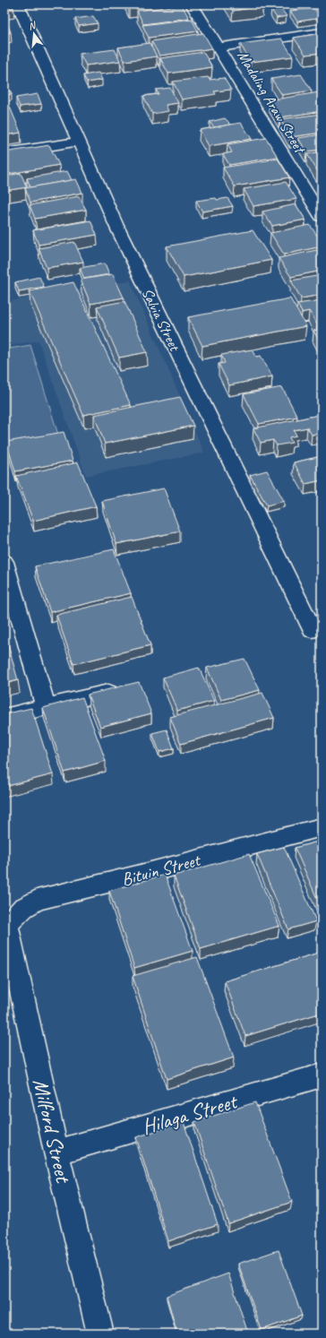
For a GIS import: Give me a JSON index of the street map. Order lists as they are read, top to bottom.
{
  "streets": {
    "street": [
      "Madaling Araw Street",
      "Salvia Street",
      "Bituin Street",
      "Hilaga Street",
      "Milford Street"
    ]
  },
  "crossings": [
    ["Bituin Street", "Milford Street"],
    ["Hilaga Street", "Milford Street"]
  ],
  "north": "top"
}
